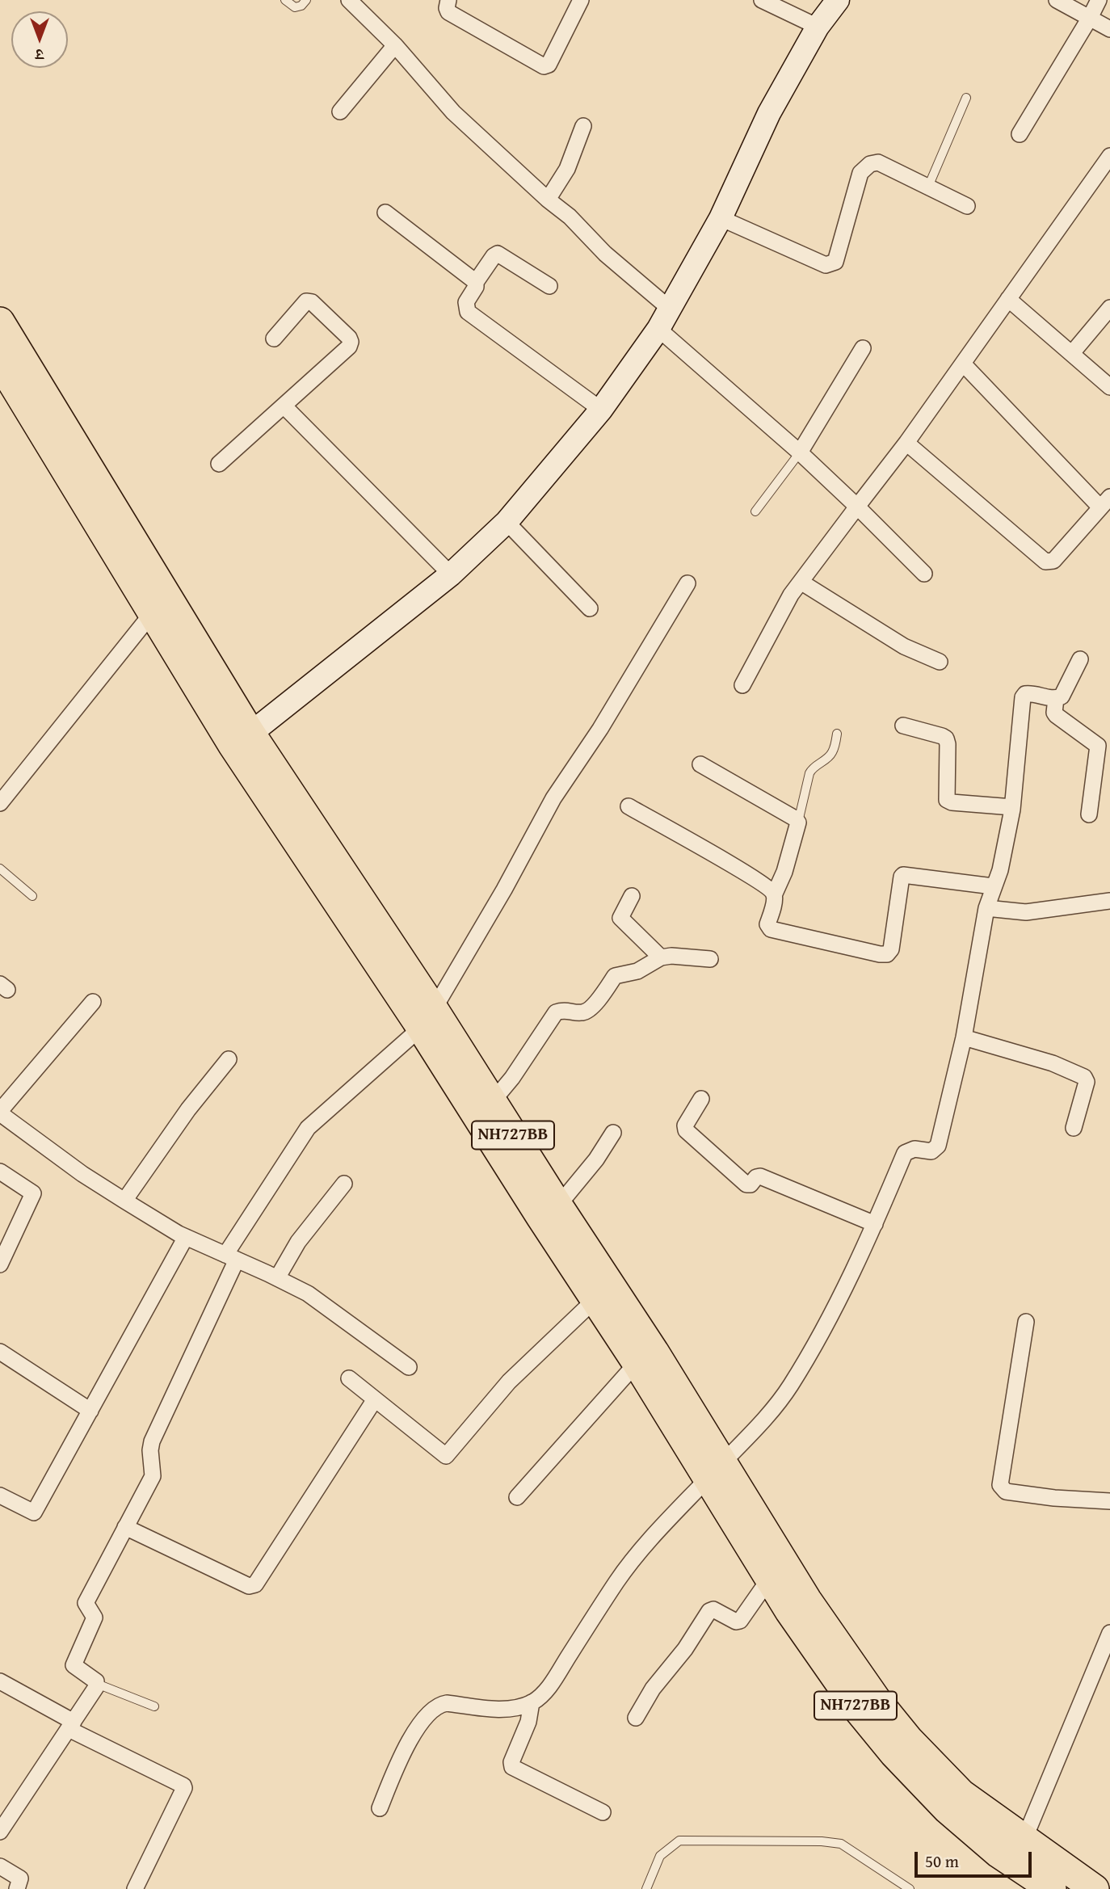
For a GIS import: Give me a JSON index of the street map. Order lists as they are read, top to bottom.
{
  "streets": {
    "highway": ["NH727BB"]
  },
  "scale_bar": "50 m",
  "north": "bottom"
}
